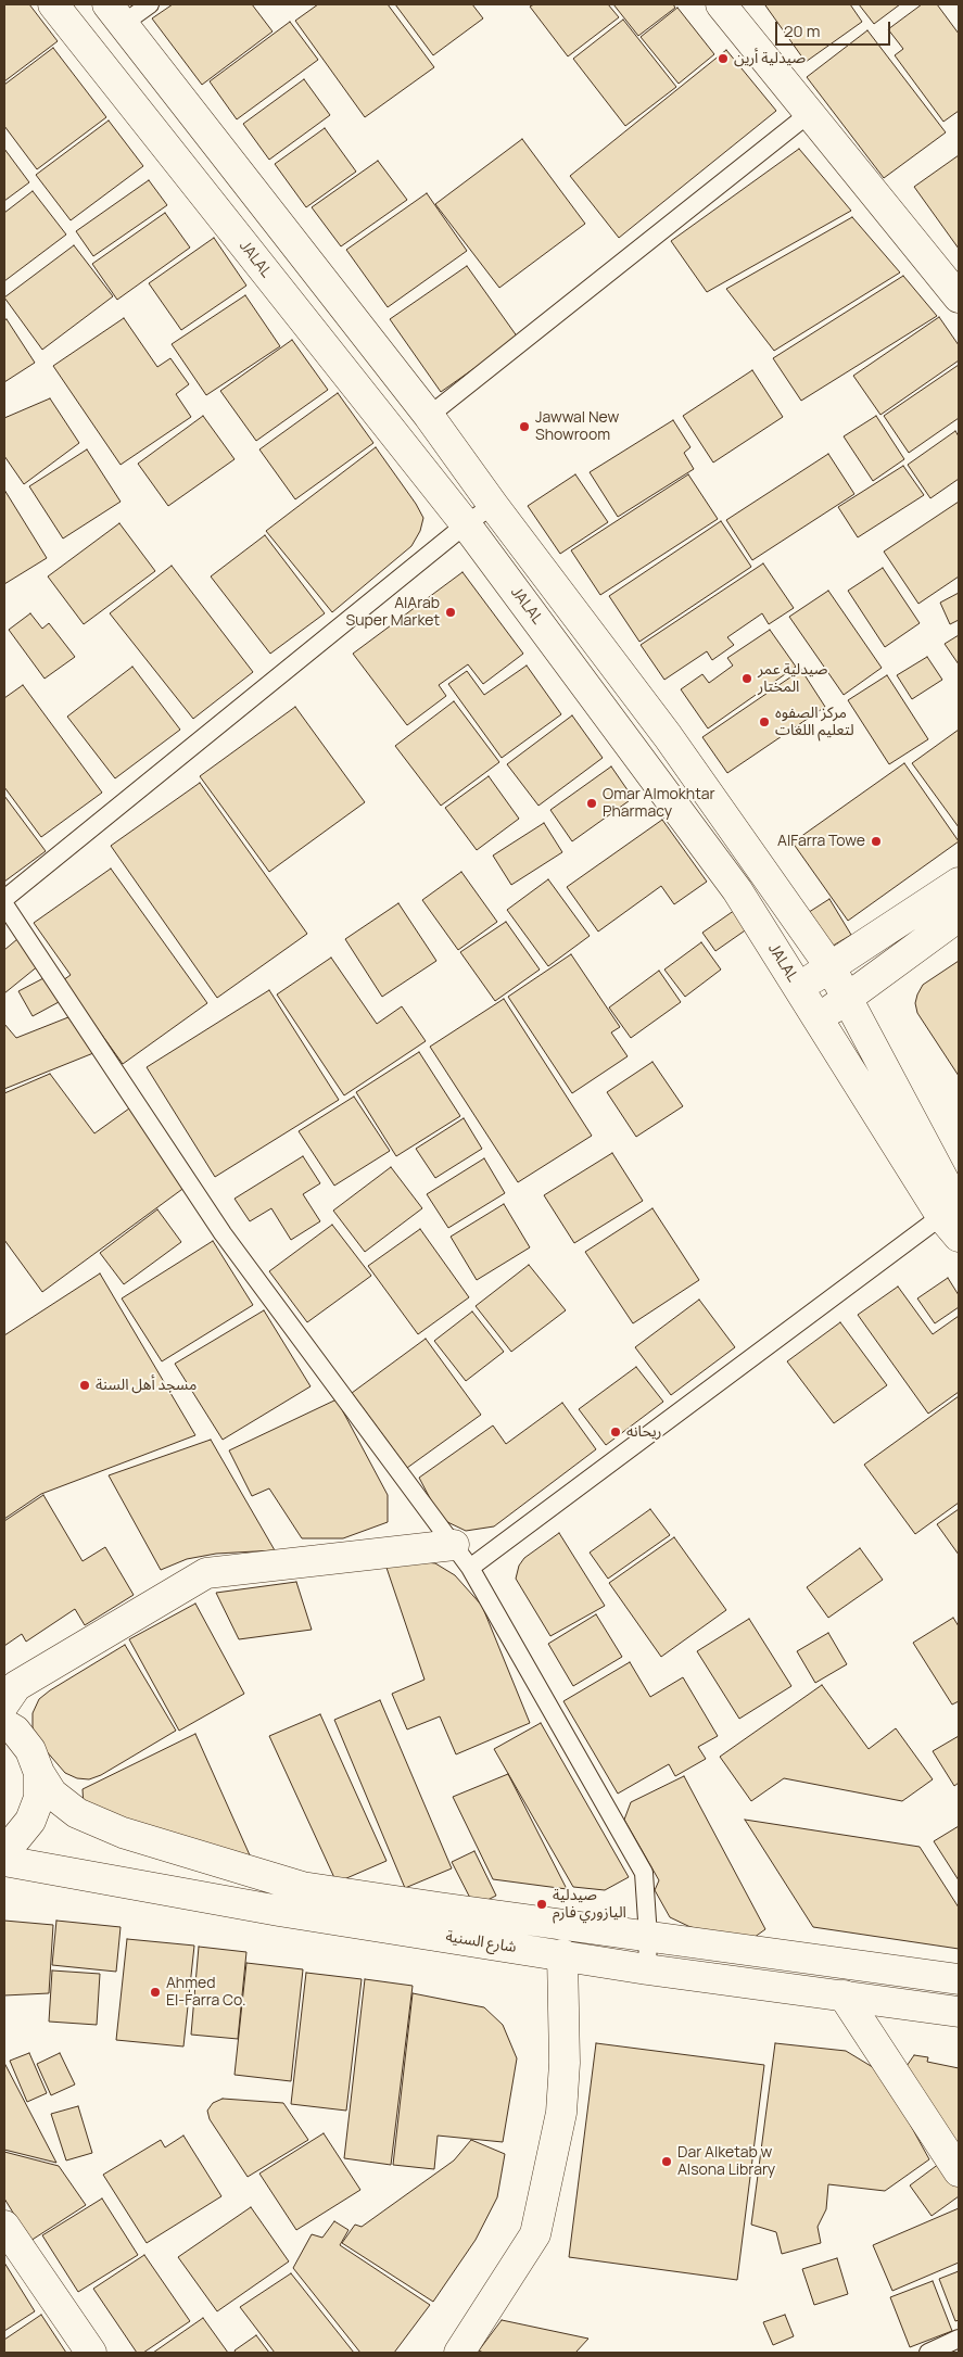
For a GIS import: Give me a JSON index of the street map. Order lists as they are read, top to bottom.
{
  "streets": {
    "main road": ["JALAL", "شارع السنية"]
  },
  "places": [
    "صيدلية أرين",
    "Jawwal New Showroom",
    "AlArab Super Market",
    "صيدلية عمر المختار",
    "مركز الصفوه لتعليم اللغات",
    "Omar Almokhtar Pharmacy",
    "AlFarra Towe",
    "مسجد أهل السنة",
    "ريحانه",
    "صيدلية اليازوري فارم",
    "Ahmed El-Farra Co.",
    "Dar Alketab w Alsona Library"
  ],
  "scale_bar": "20 m"
}
